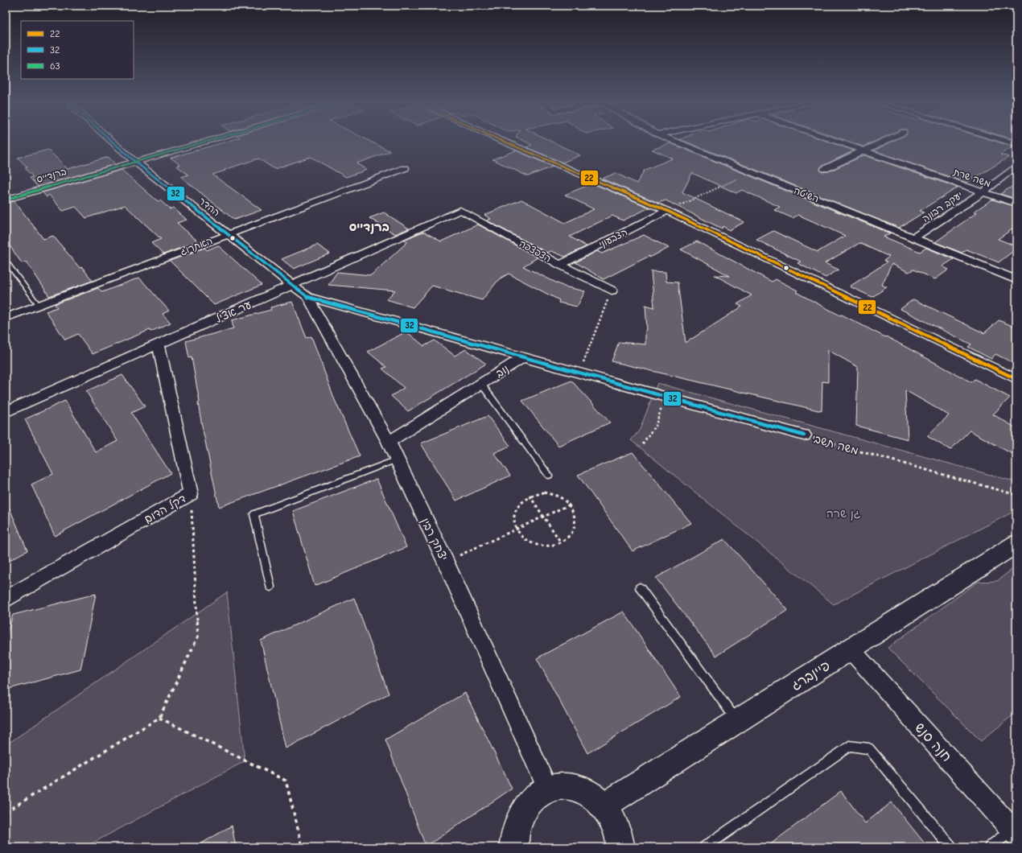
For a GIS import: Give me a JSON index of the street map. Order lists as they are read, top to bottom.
{
  "streets": {
    "street": [
      "ברנדייס",
      "משה שרת",
      "השיטה",
      "ההדר",
      "יעקב רבונה",
      "הצבעוני",
      "האתרוג",
      "הצפצפה",
      "ער אציל",
      "נוב",
      "משה תשבי",
      "דקל הדום",
      "יצחק רבין",
      "פיינברג",
      "חנה סנש"
    ]
  },
  "crossings": [
    ["ברנדייס", "ההדר"],
    ["משה שרת", "יעקב רבונה"],
    ["השיטה", "יעקב רבונה"],
    ["ההדר", "האתרוג"],
    ["ההדר", "ער אציל"],
    ["ההדר", "נוב"],
    ["ההדר", "יצחק רבין"],
    ["הצבעוני", "הצפצפה"],
    ["הצפצפה", "ער אציל"],
    ["ער אציל", "דקל הדום"],
    ["נוב", "משה תשבי"],
    ["נוב", "יצחק רבין"],
    ["פיינברג", "חנה סנש"]
  ],
  "districts": ["ברנדייס"],
  "parks": ["גן שרה"],
  "lines": ["transit line 22", "transit line 32", "transit line 63"],
  "legend": ["22", "32", "63"]
}
